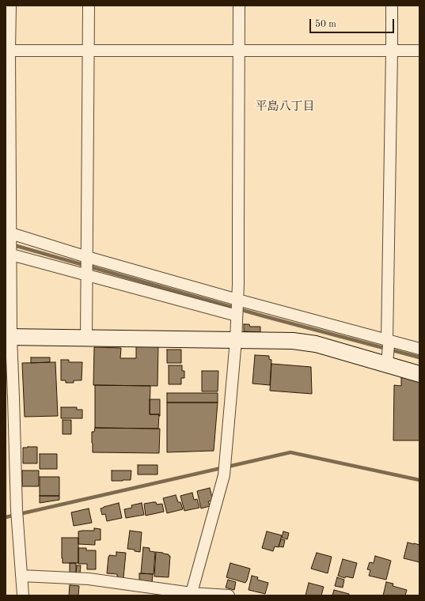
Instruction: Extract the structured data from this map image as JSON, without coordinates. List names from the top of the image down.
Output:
{
  "districts": ["平島八丁目"],
  "scale_bar": "50 m"
}
